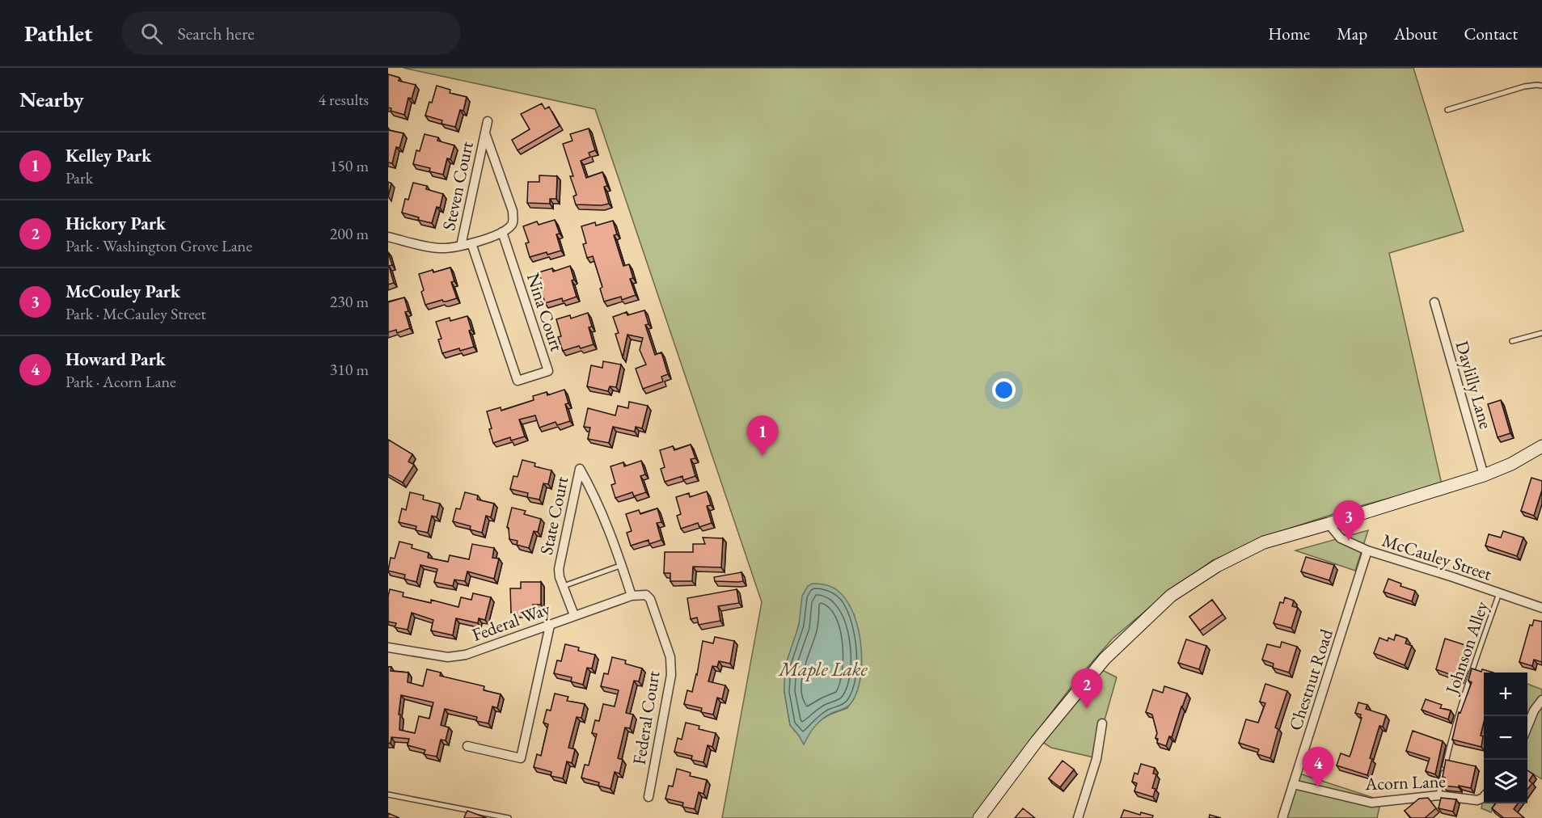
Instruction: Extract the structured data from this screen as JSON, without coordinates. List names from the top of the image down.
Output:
{
  "streets": {
    "street": [
      "Steven Court",
      "Nina Court",
      "Daylilly Lane",
      "State Court",
      "McCauley Street",
      "Federal Way",
      "Chestnut Road",
      "Federal Court",
      "Acorn Lane"
    ],
    "lane": ["Johnson Alley"]
  },
  "crossings": [
    ["Steven Court", "Nina Court"],
    ["State Court", "Federal Way"],
    ["McCauley Street", "Johnson Alley"],
    ["McCauley Street", "Chestnut Road"],
    ["Federal Way", "Federal Court"],
    ["Johnson Alley", "Acorn Lane"],
    ["Chestnut Road", "Acorn Lane"]
  ],
  "water": ["Maple Lake"],
  "page": {
    "header": "Pathlet",
    "search": "Search here",
    "nav": [
      "Home",
      "Map",
      "About",
      "Contact"
    ],
    "heading": ["Nearby", "4 results"],
    "list": [
      {
        "mark": "1",
        "name": "Kelley Park",
        "note": "Park",
        "value": "150 m"
      },
      {
        "mark": "2",
        "name": "Hickory Park",
        "note": "Park · Washington Grove Lane",
        "value": "200 m"
      },
      {
        "mark": "3",
        "name": "McCouley Park",
        "note": "Park · McCauley Street",
        "value": "230 m"
      },
      {
        "mark": "4",
        "name": "Howard Park",
        "note": "Park · Acorn Lane",
        "value": "310 m"
      }
    ],
    "pins": [
      "1",
      "3",
      "2",
      "4"
    ],
    "map_buttons": ["+", "−"]
  }
}
